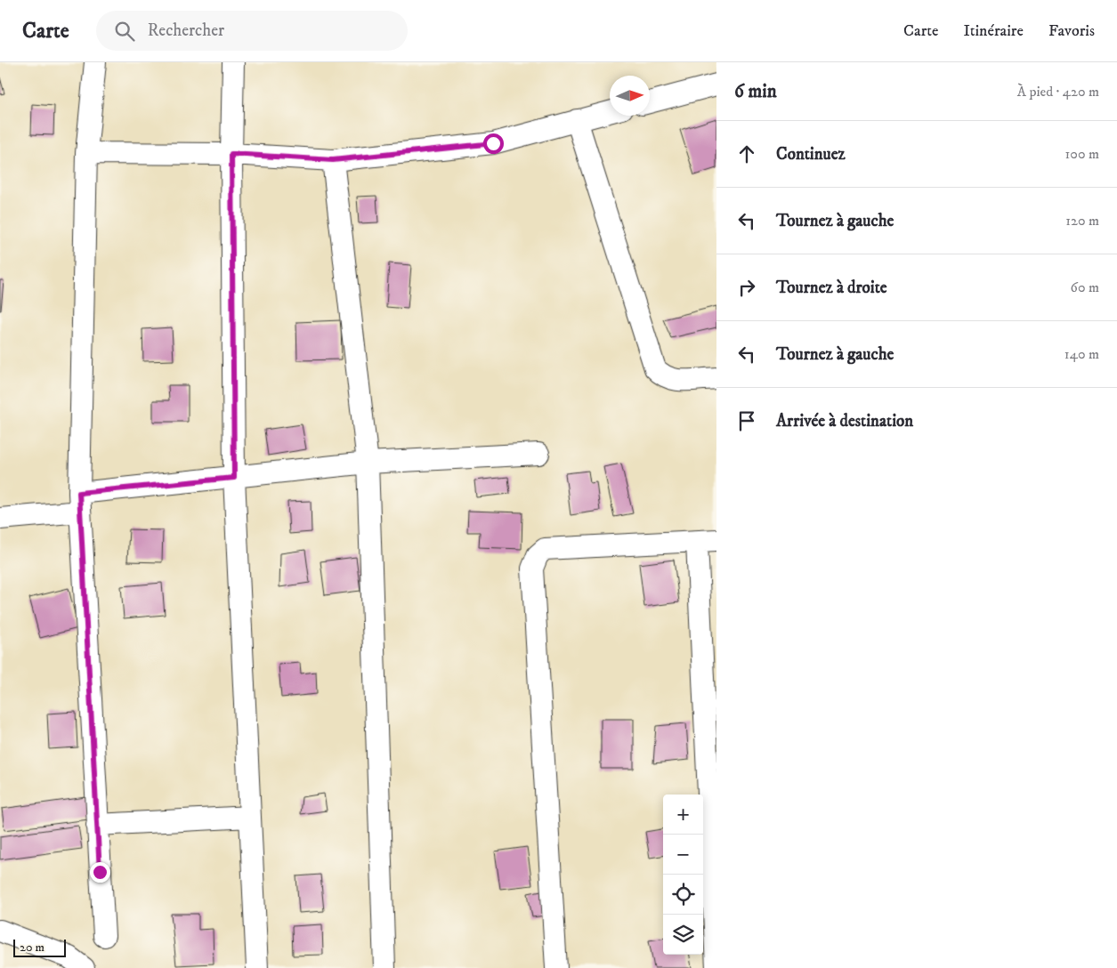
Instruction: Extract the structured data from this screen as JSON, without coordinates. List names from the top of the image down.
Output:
{
  "scale_bar": "20 m",
  "north": "right",
  "page": {
    "header": "Carte",
    "search": "Rechercher",
    "nav": ["Carte", "Itinéraire", "Favoris"],
    "heading": ["6 min", "À pied · 420 m"],
    "list": [
      ["Continuez", "100 m"],
      ["Tournez à gauche", "120 m"],
      ["Tournez à droite", "60 m"],
      ["Tournez à gauche", "140 m"],
      "Arrivée à destination"
    ],
    "map_buttons": ["+", "−"],
    "scale": "20 m"
  }
}
